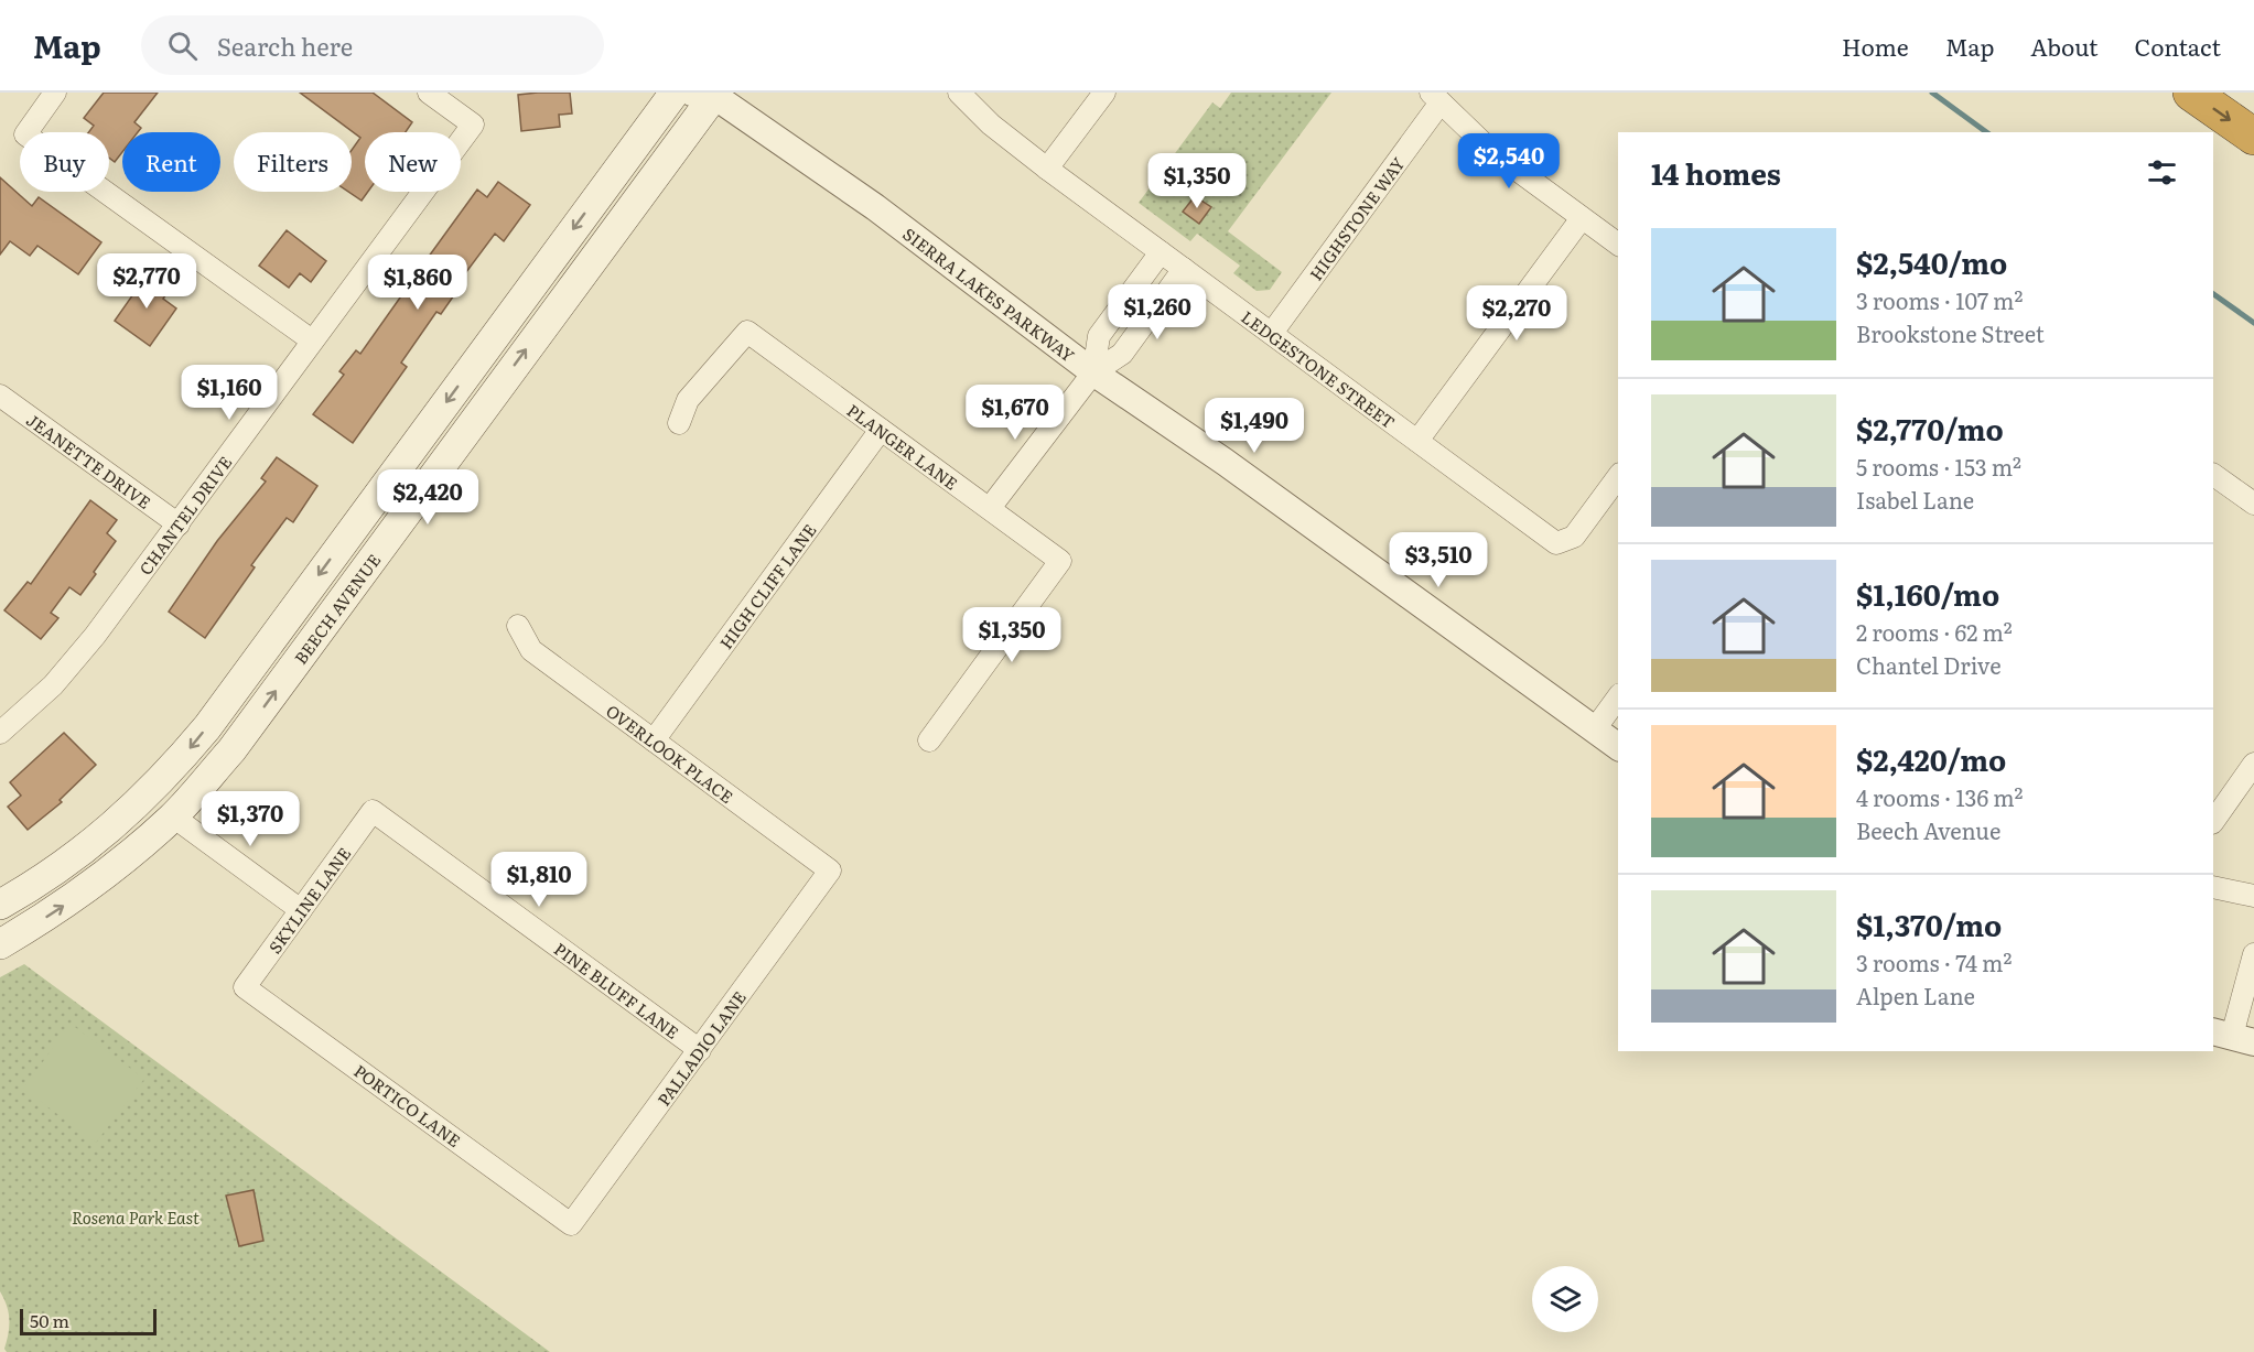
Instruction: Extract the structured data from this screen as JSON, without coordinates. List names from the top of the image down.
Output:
{
  "streets": {
    "main road": ["BEECH AVENUE"],
    "street": [
      "HIGHSTONE WAY",
      "SIERRA LAKES PARKWAY",
      "LEDGESTONE STREET",
      "PLANGER LANE",
      "JEANETTE DRIVE",
      "CHANTEL DRIVE",
      "HIGH CLIFF LANE",
      "OVERLOOK PLACE",
      "SKYLINE LANE",
      "PINE BLUFF LANE",
      "PALLADIO LANE",
      "PORTICO LANE"
    ]
  },
  "crossings": [
    ["HIGHSTONE WAY", "LEDGESTONE STREET"],
    ["SIERRA LAKES PARKWAY", "BEECH AVENUE"],
    ["PLANGER LANE", "HIGH CLIFF LANE"],
    ["JEANETTE DRIVE", "CHANTEL DRIVE"],
    ["HIGH CLIFF LANE", "OVERLOOK PLACE"],
    ["OVERLOOK PLACE", "PALLADIO LANE"],
    ["SKYLINE LANE", "PINE BLUFF LANE"],
    ["SKYLINE LANE", "PORTICO LANE"],
    ["PINE BLUFF LANE", "PALLADIO LANE"],
    ["PALLADIO LANE", "PORTICO LANE"]
  ],
  "parks": ["Rosena Park East"],
  "scale_bar": "50 m",
  "page": {
    "header": "Map",
    "search": "Search here",
    "nav": [
      "Home",
      "Map",
      "About",
      "Contact"
    ],
    "chip": [
      "Buy",
      "Rent",
      "Filters",
      "New"
    ],
    "heading": "14 homes",
    "price": [
      "$2,540",
      "$1,350",
      "$2,770",
      "$1,860",
      "$1,260",
      "$2,270",
      "$1,160",
      "$1,670",
      "$1,490",
      "$2,420",
      "$3,510",
      "$1,350",
      "$1,370",
      "$1,810"
    ],
    "list": [
      {
        "name": "$2,540/mo",
        "note": "3 rooms · 107 m² · Brookstone Street"
      },
      {
        "name": "$2,770/mo",
        "note": "5 rooms · 153 m² · Isabel Lane"
      },
      {
        "name": "$1,160/mo",
        "note": "2 rooms · 62 m² · Chantel Drive"
      },
      {
        "name": "$2,420/mo",
        "note": "4 rooms · 136 m² · Beech Avenue"
      },
      {
        "name": "$1,370/mo",
        "note": "3 rooms · 74 m² · Alpen Lane"
      }
    ],
    "scale": "50 m"
  }
}
